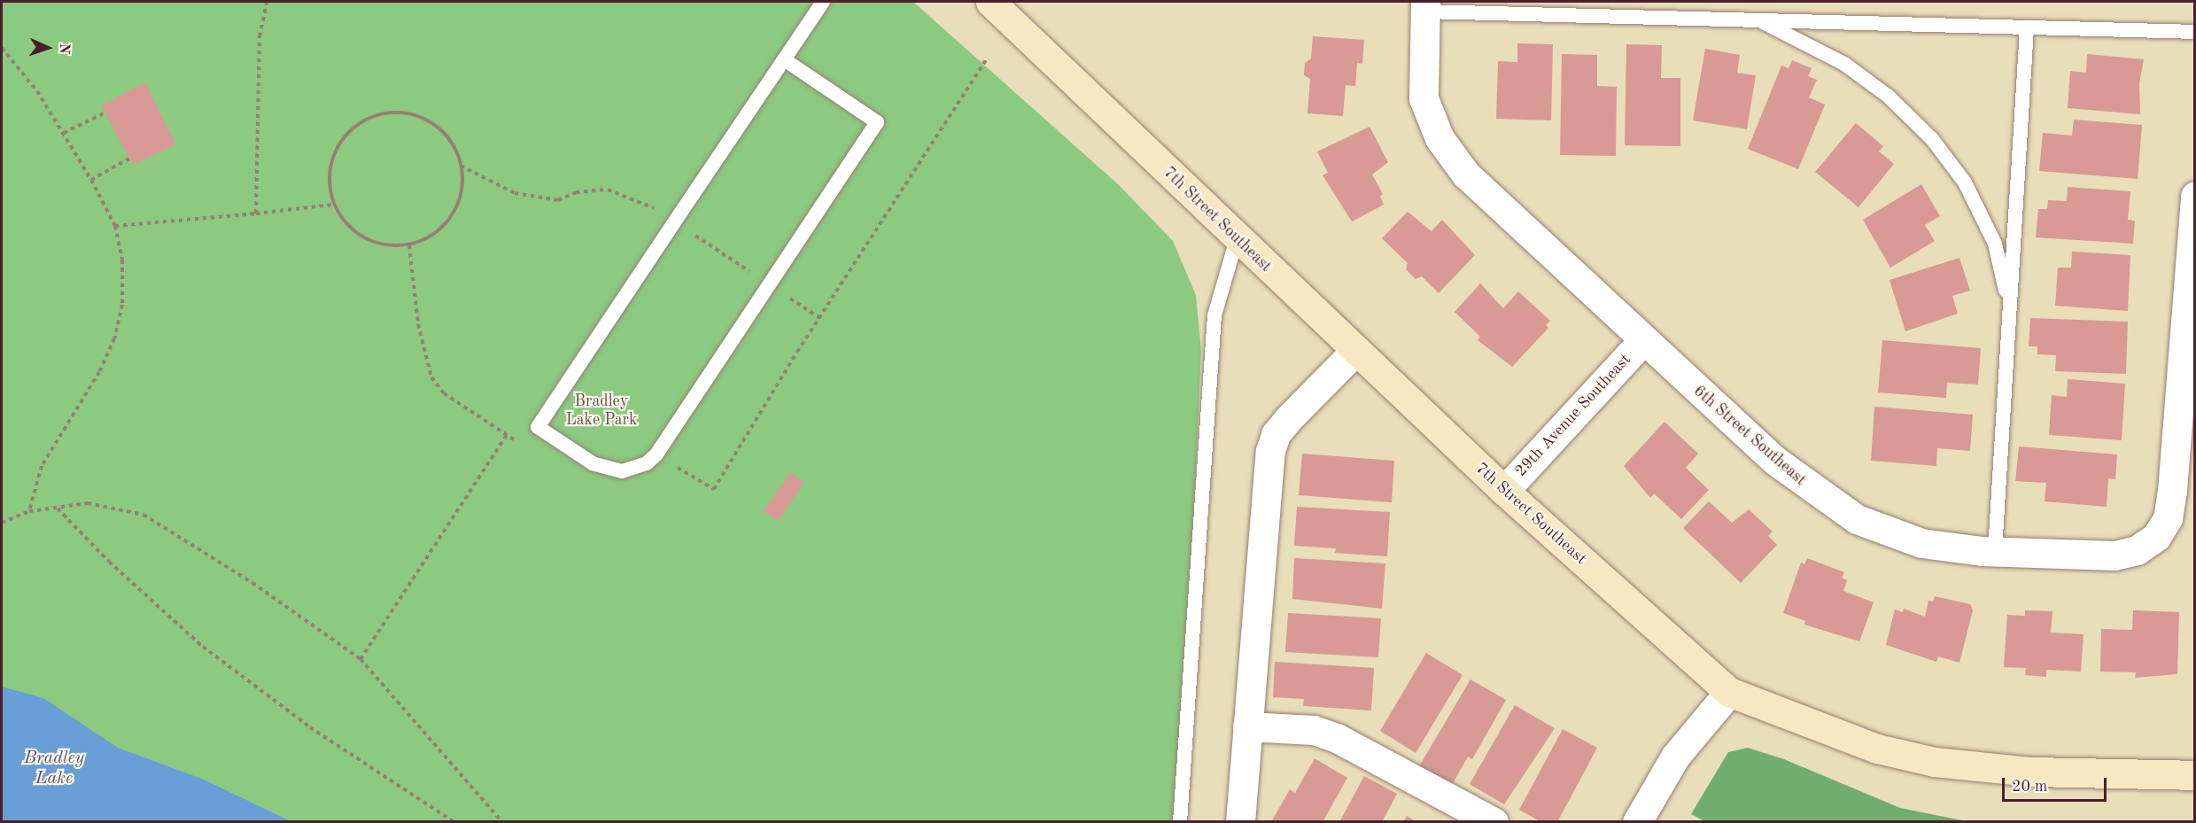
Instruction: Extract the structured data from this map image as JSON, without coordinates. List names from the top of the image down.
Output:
{
  "streets": {
    "street": ["7th Street Southeast", "29th Avenue Southeast", "6th Street Southeast"]
  },
  "crossings": [
    ["7th Street Southeast", "29th Avenue Southeast"],
    ["29th Avenue Southeast", "6th Street Southeast"]
  ],
  "water": ["Bradley Lake"],
  "parks": ["Bradley Lake Park"],
  "scale_bar": "20 m",
  "north": "right"
}
